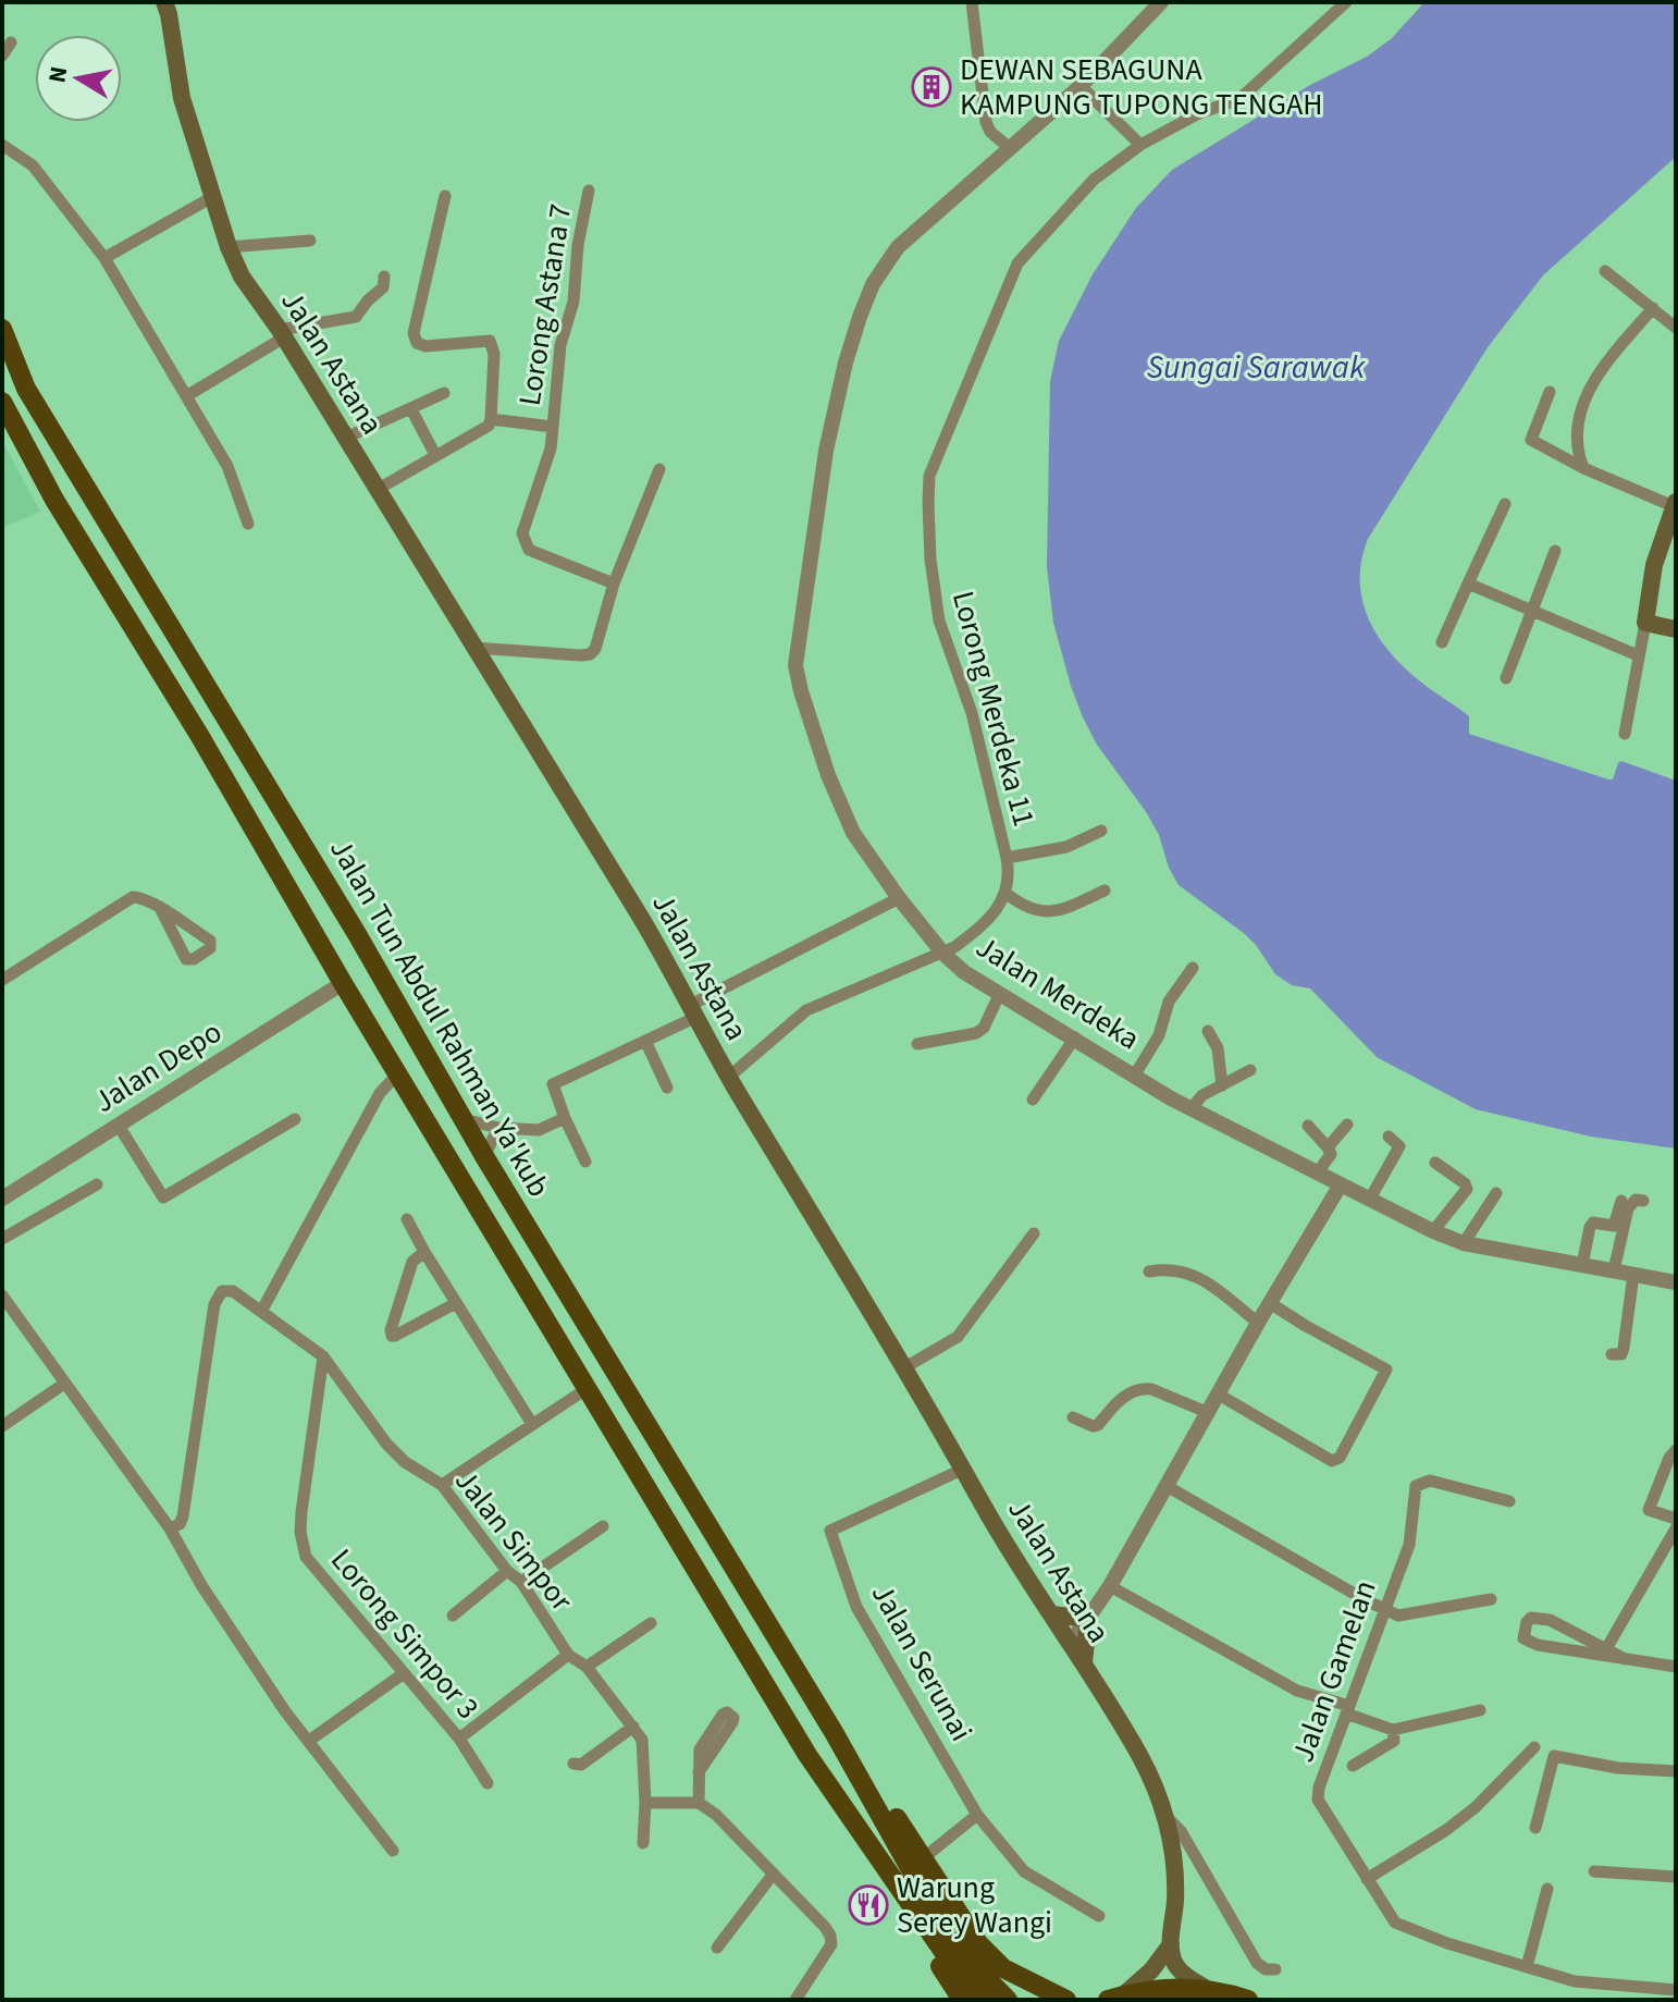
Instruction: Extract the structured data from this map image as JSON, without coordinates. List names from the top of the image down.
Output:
{
  "streets": {
    "main road": ["Jalan Astana", "Jalan Tun Abdul Rahman Ya'kub"],
    "street": [
      "Lorong Astana 7",
      "Lorong Merdeka 11",
      "Jalan Merdeka",
      "Jalan Depo",
      "Jalan Simpor",
      "Lorong Simpor 3",
      "Jalan Serunai",
      "Jalan Gamelan"
    ]
  },
  "crossings": [
    ["Jalan Astana", "Jalan Serunai"],
    ["Jalan Tun Abdul Rahman Ya'kub", "Jalan Depo"],
    ["Jalan Simpor", "Lorong Simpor 3"]
  ],
  "water": ["Sungai Sarawak"],
  "places": {
    "building": ["DEWAN SEBAGUNA KAMPUNG TUPONG TENGAH"],
    "restaurant": ["Warung Serey Wangi"]
  },
  "north": "left"
}
